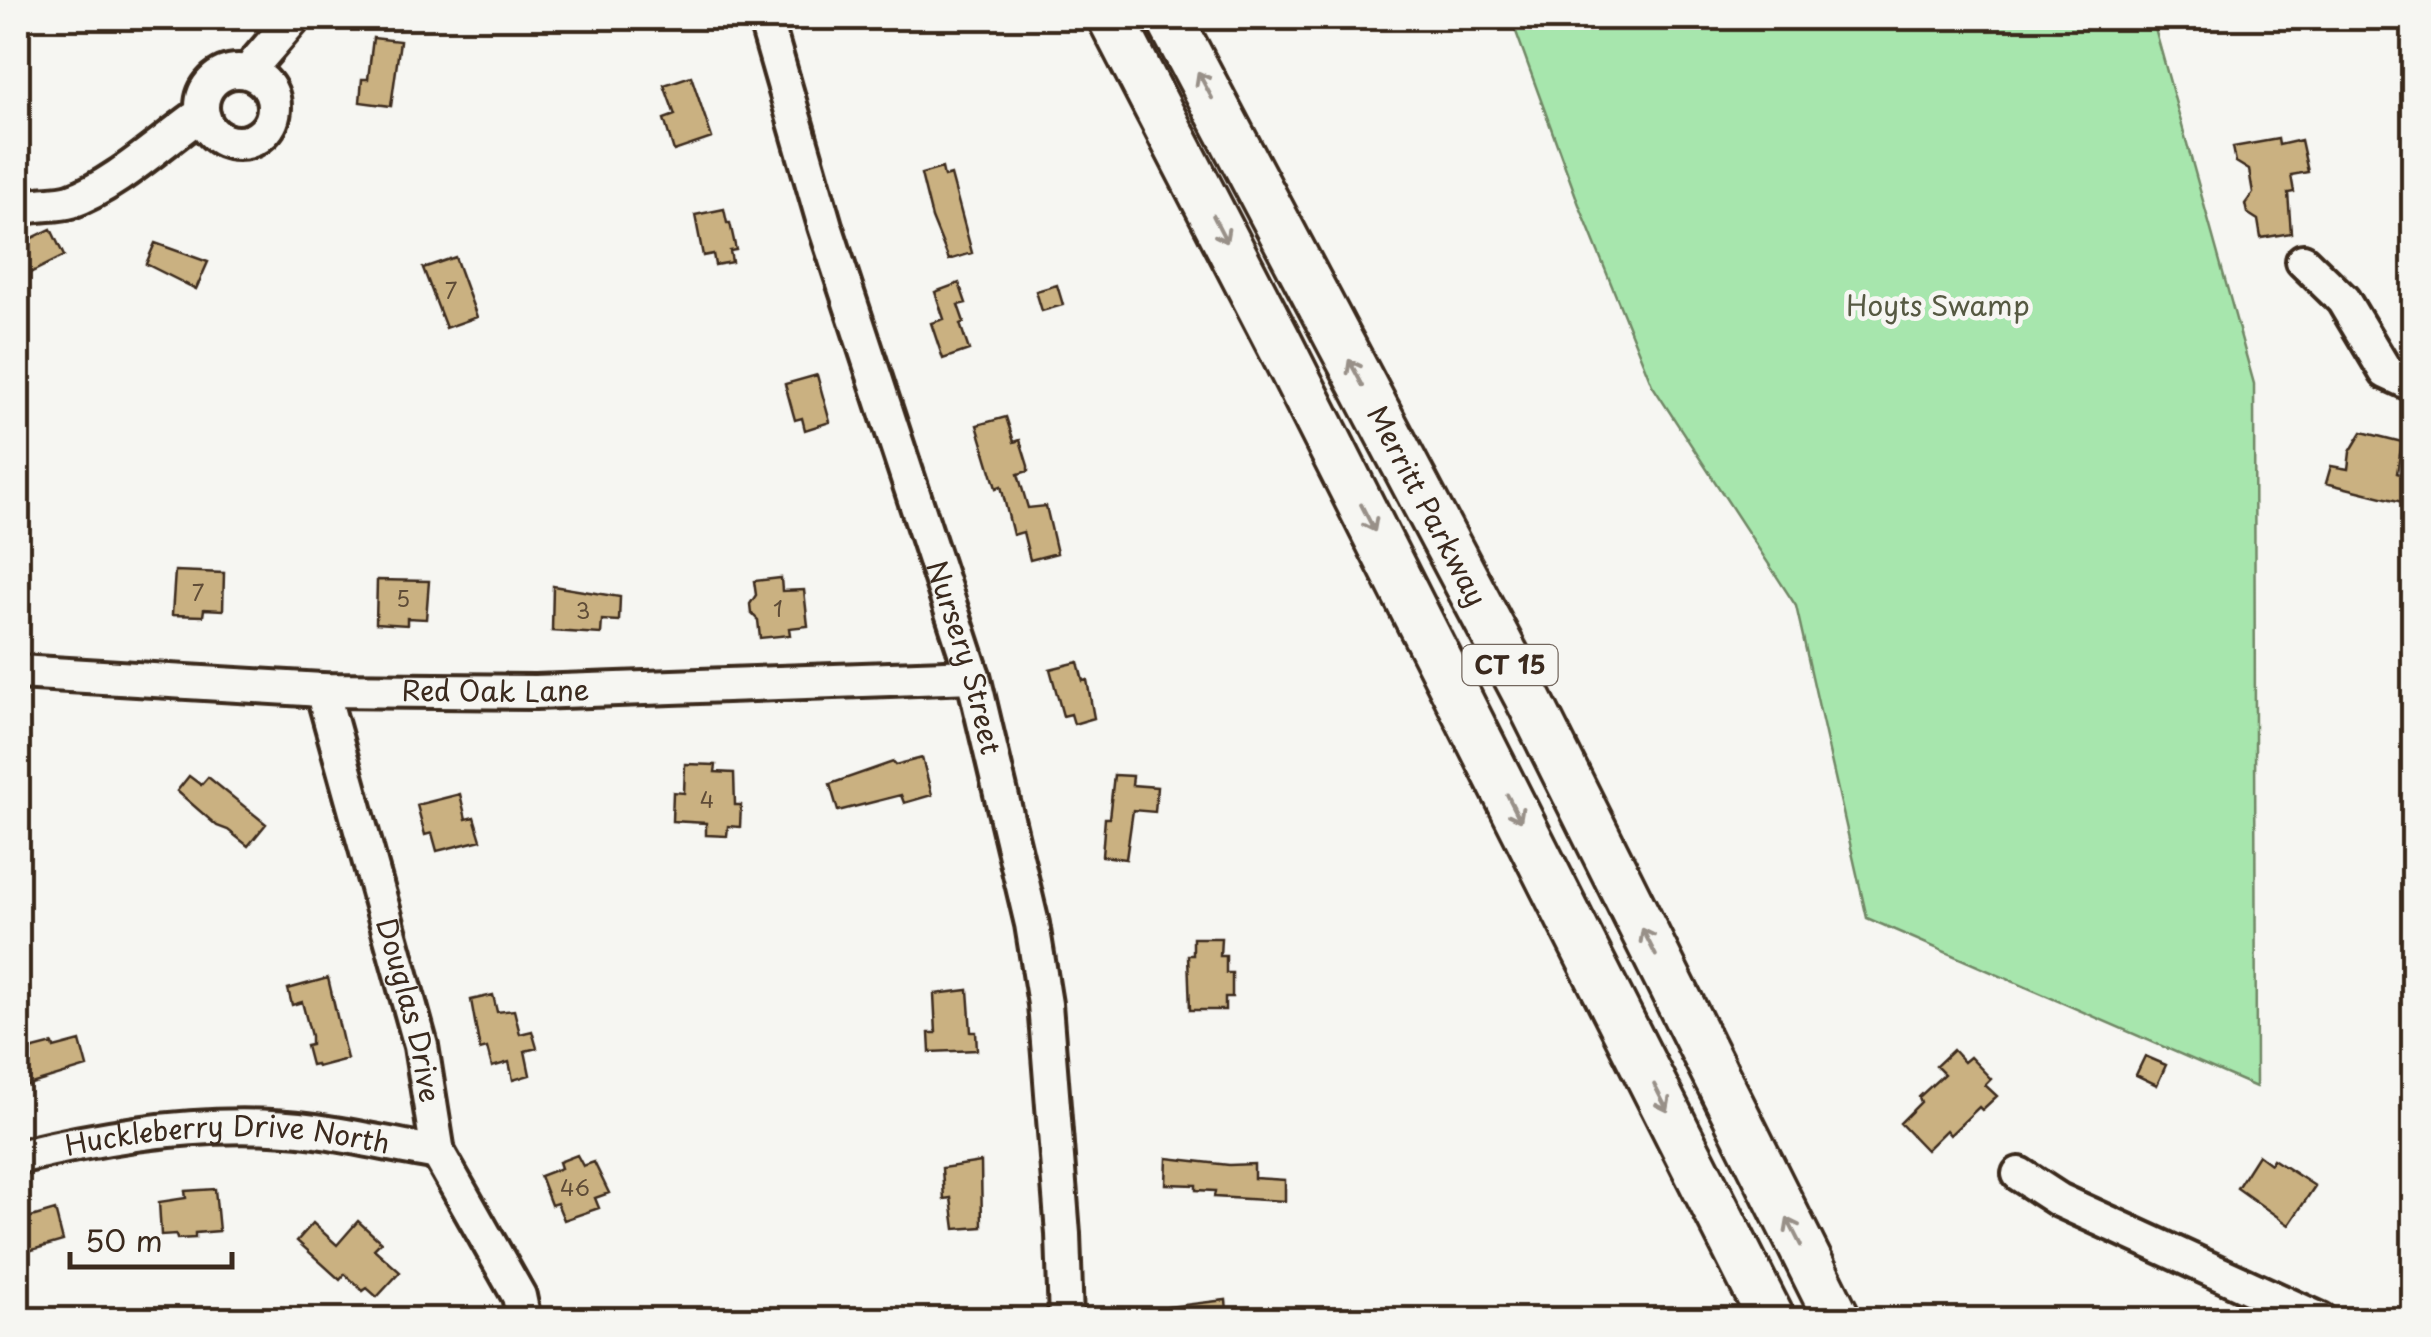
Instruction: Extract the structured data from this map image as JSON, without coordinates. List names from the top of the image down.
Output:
{
  "streets": {
    "highway": ["Merritt Parkway", "CT 15"],
    "street": [
      "Nursery Street",
      "Red Oak Lane",
      "Douglas Drive",
      "Huckleberry Drive North"
    ]
  },
  "crossings": [
    ["Nursery Street", "Red Oak Lane"],
    ["Red Oak Lane", "Douglas Drive"],
    ["Douglas Drive", "Huckleberry Drive North"]
  ],
  "parks": ["Hoyts Swamp"],
  "house_numbers": [
    "7",
    "7",
    "5",
    "1",
    "3",
    "4",
    "46"
  ],
  "scale_bar": "50 m"
}
